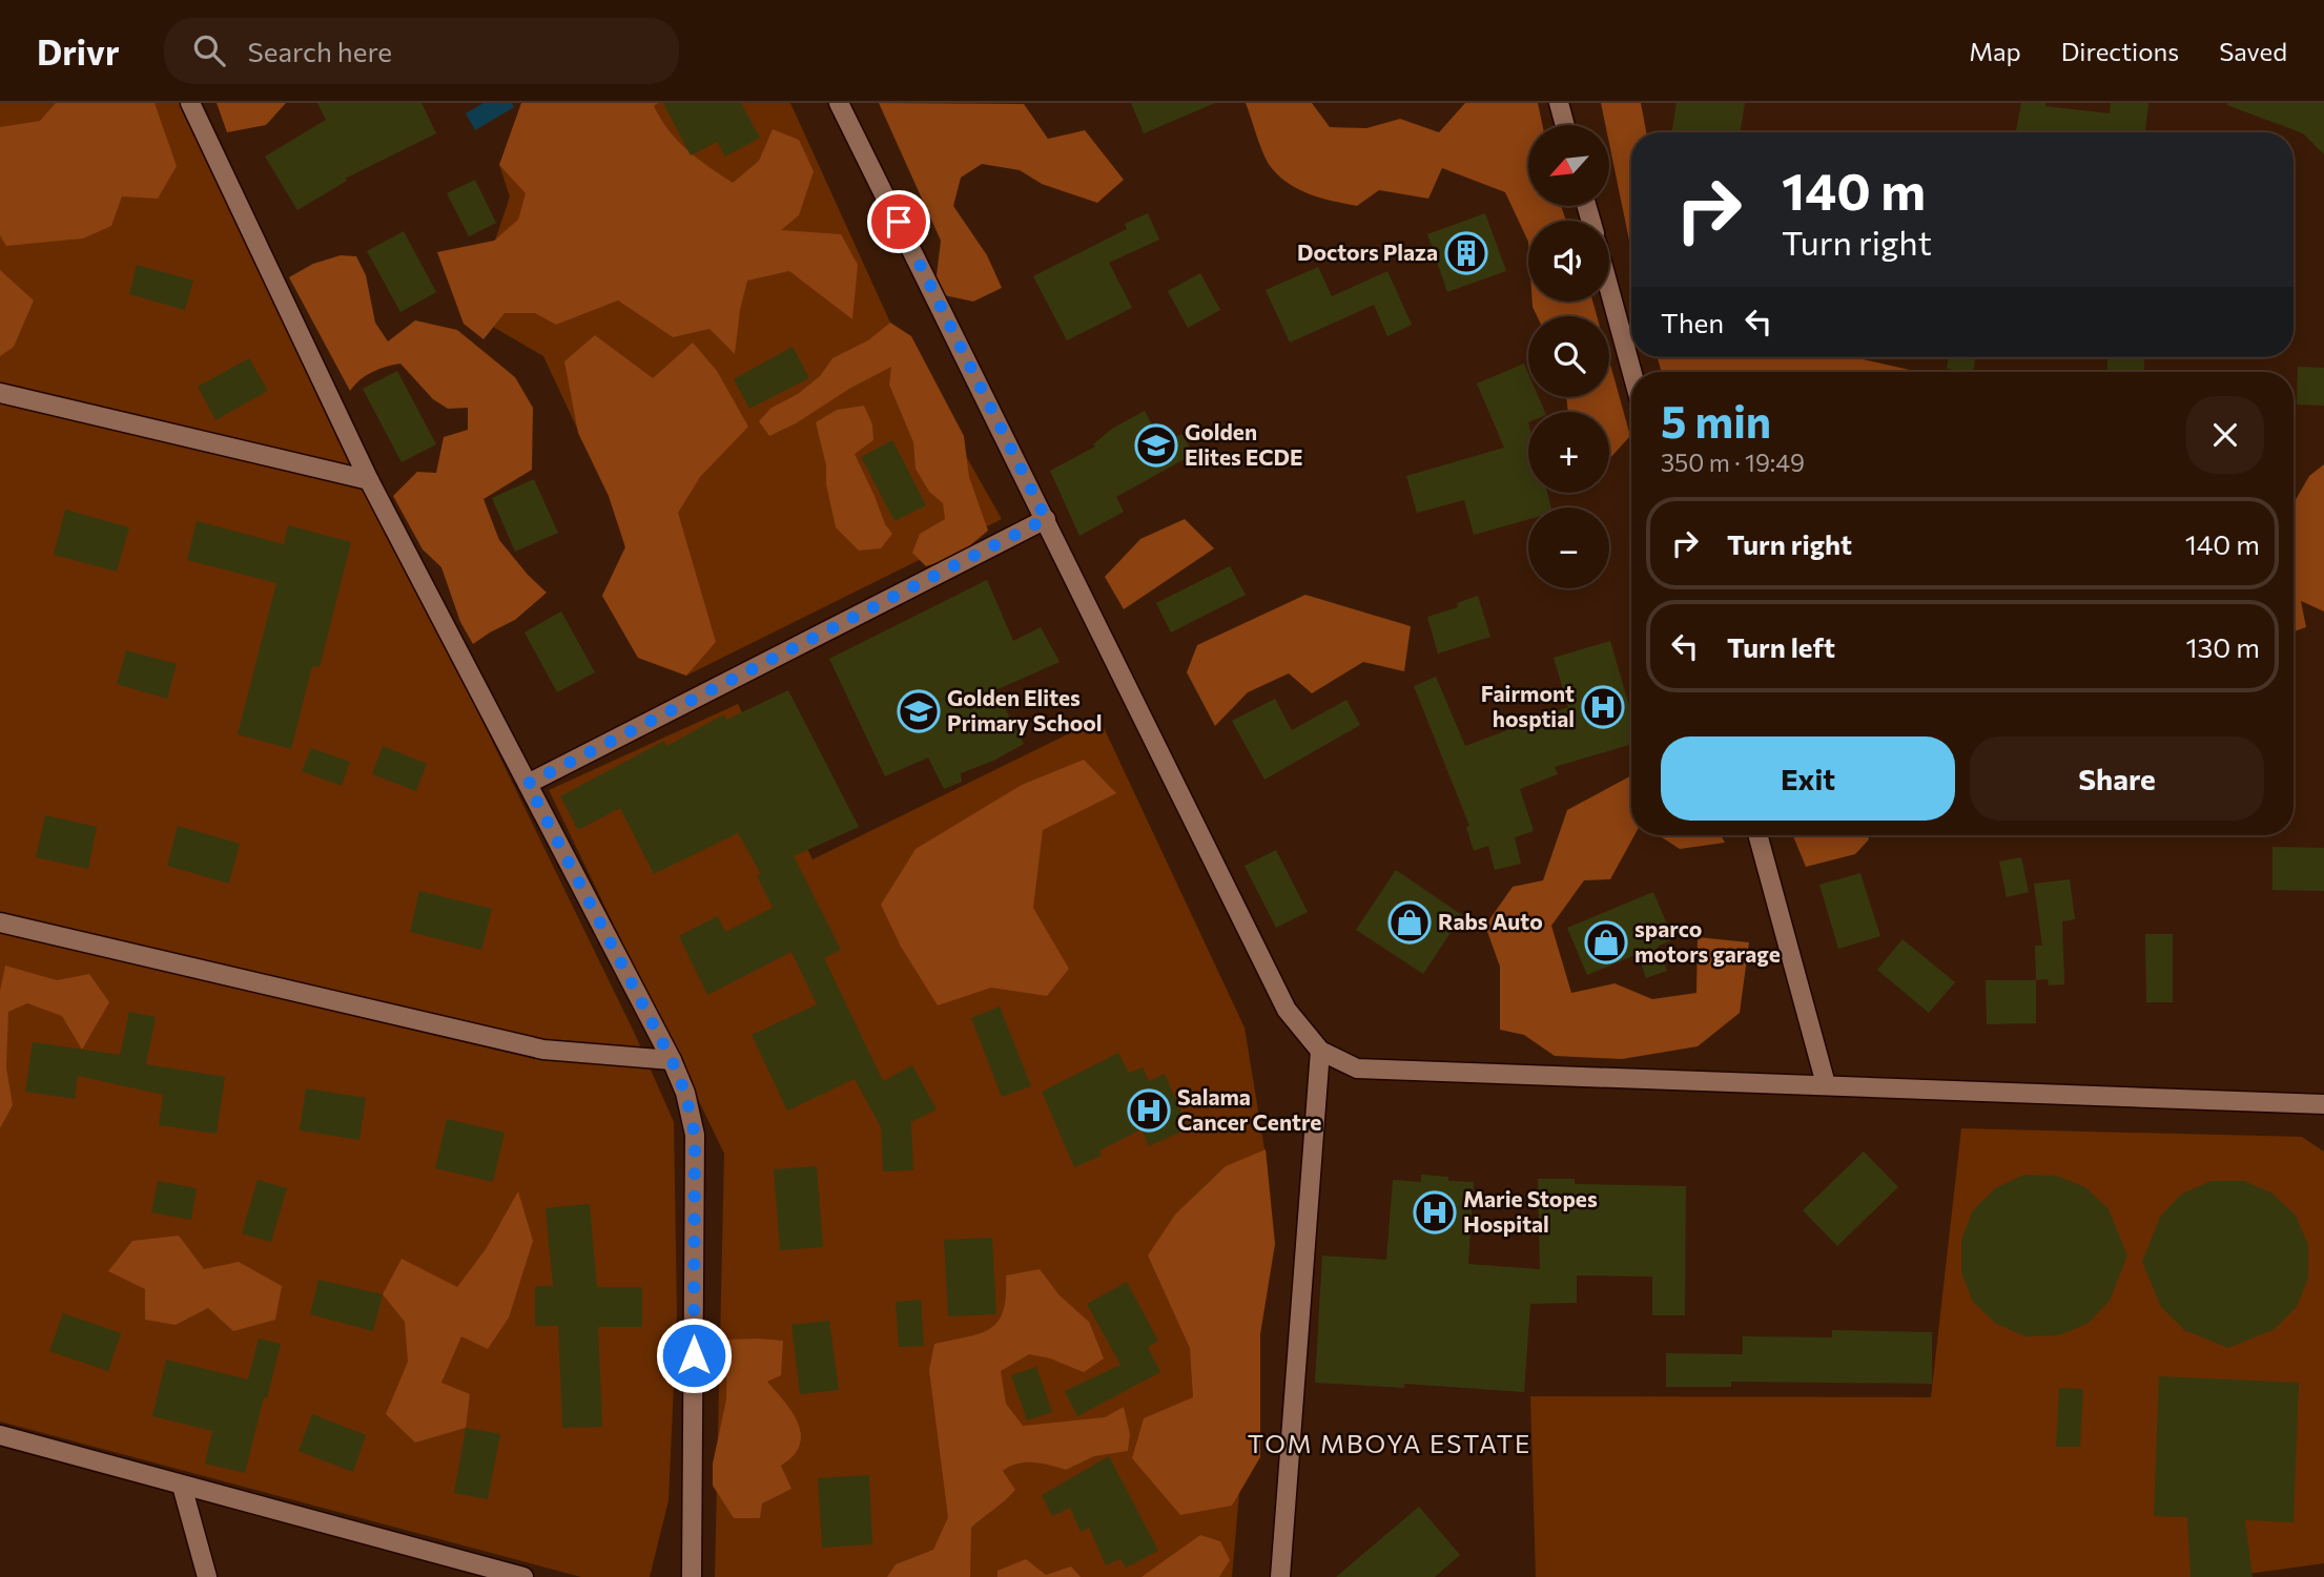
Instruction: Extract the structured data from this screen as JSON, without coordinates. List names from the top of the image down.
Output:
{
  "districts": ["TOM MBOYA ESTATE"],
  "places": {
    "building": ["Doctors Plaza"],
    "school or university": ["Golden Elites ECDE", "Golden Elites Primary School"],
    "hospital": ["Fairmont hosptial", "Salama Cancer Centre", "Marie Stopes Hospital"],
    "shop": ["Rabs Auto", "sparco motors garage"]
  },
  "north": "bottom left",
  "page": {
    "header": "Drivr",
    "search": "Search here",
    "nav": ["Map", "Directions", "Saved"],
    "map_buttons": ["+", "−"],
    "turn": ["140 m", "Turn right"],
    "then": "Then",
    "heading": ["5 min", "350 m · 19:49"],
    "list": [
      {
        "name": "Turn right",
        "value": "140 m"
      },
      {
        "name": "Turn left",
        "value": "130 m"
      }
    ],
    "buttons": ["Exit", "Share"]
  }
}
